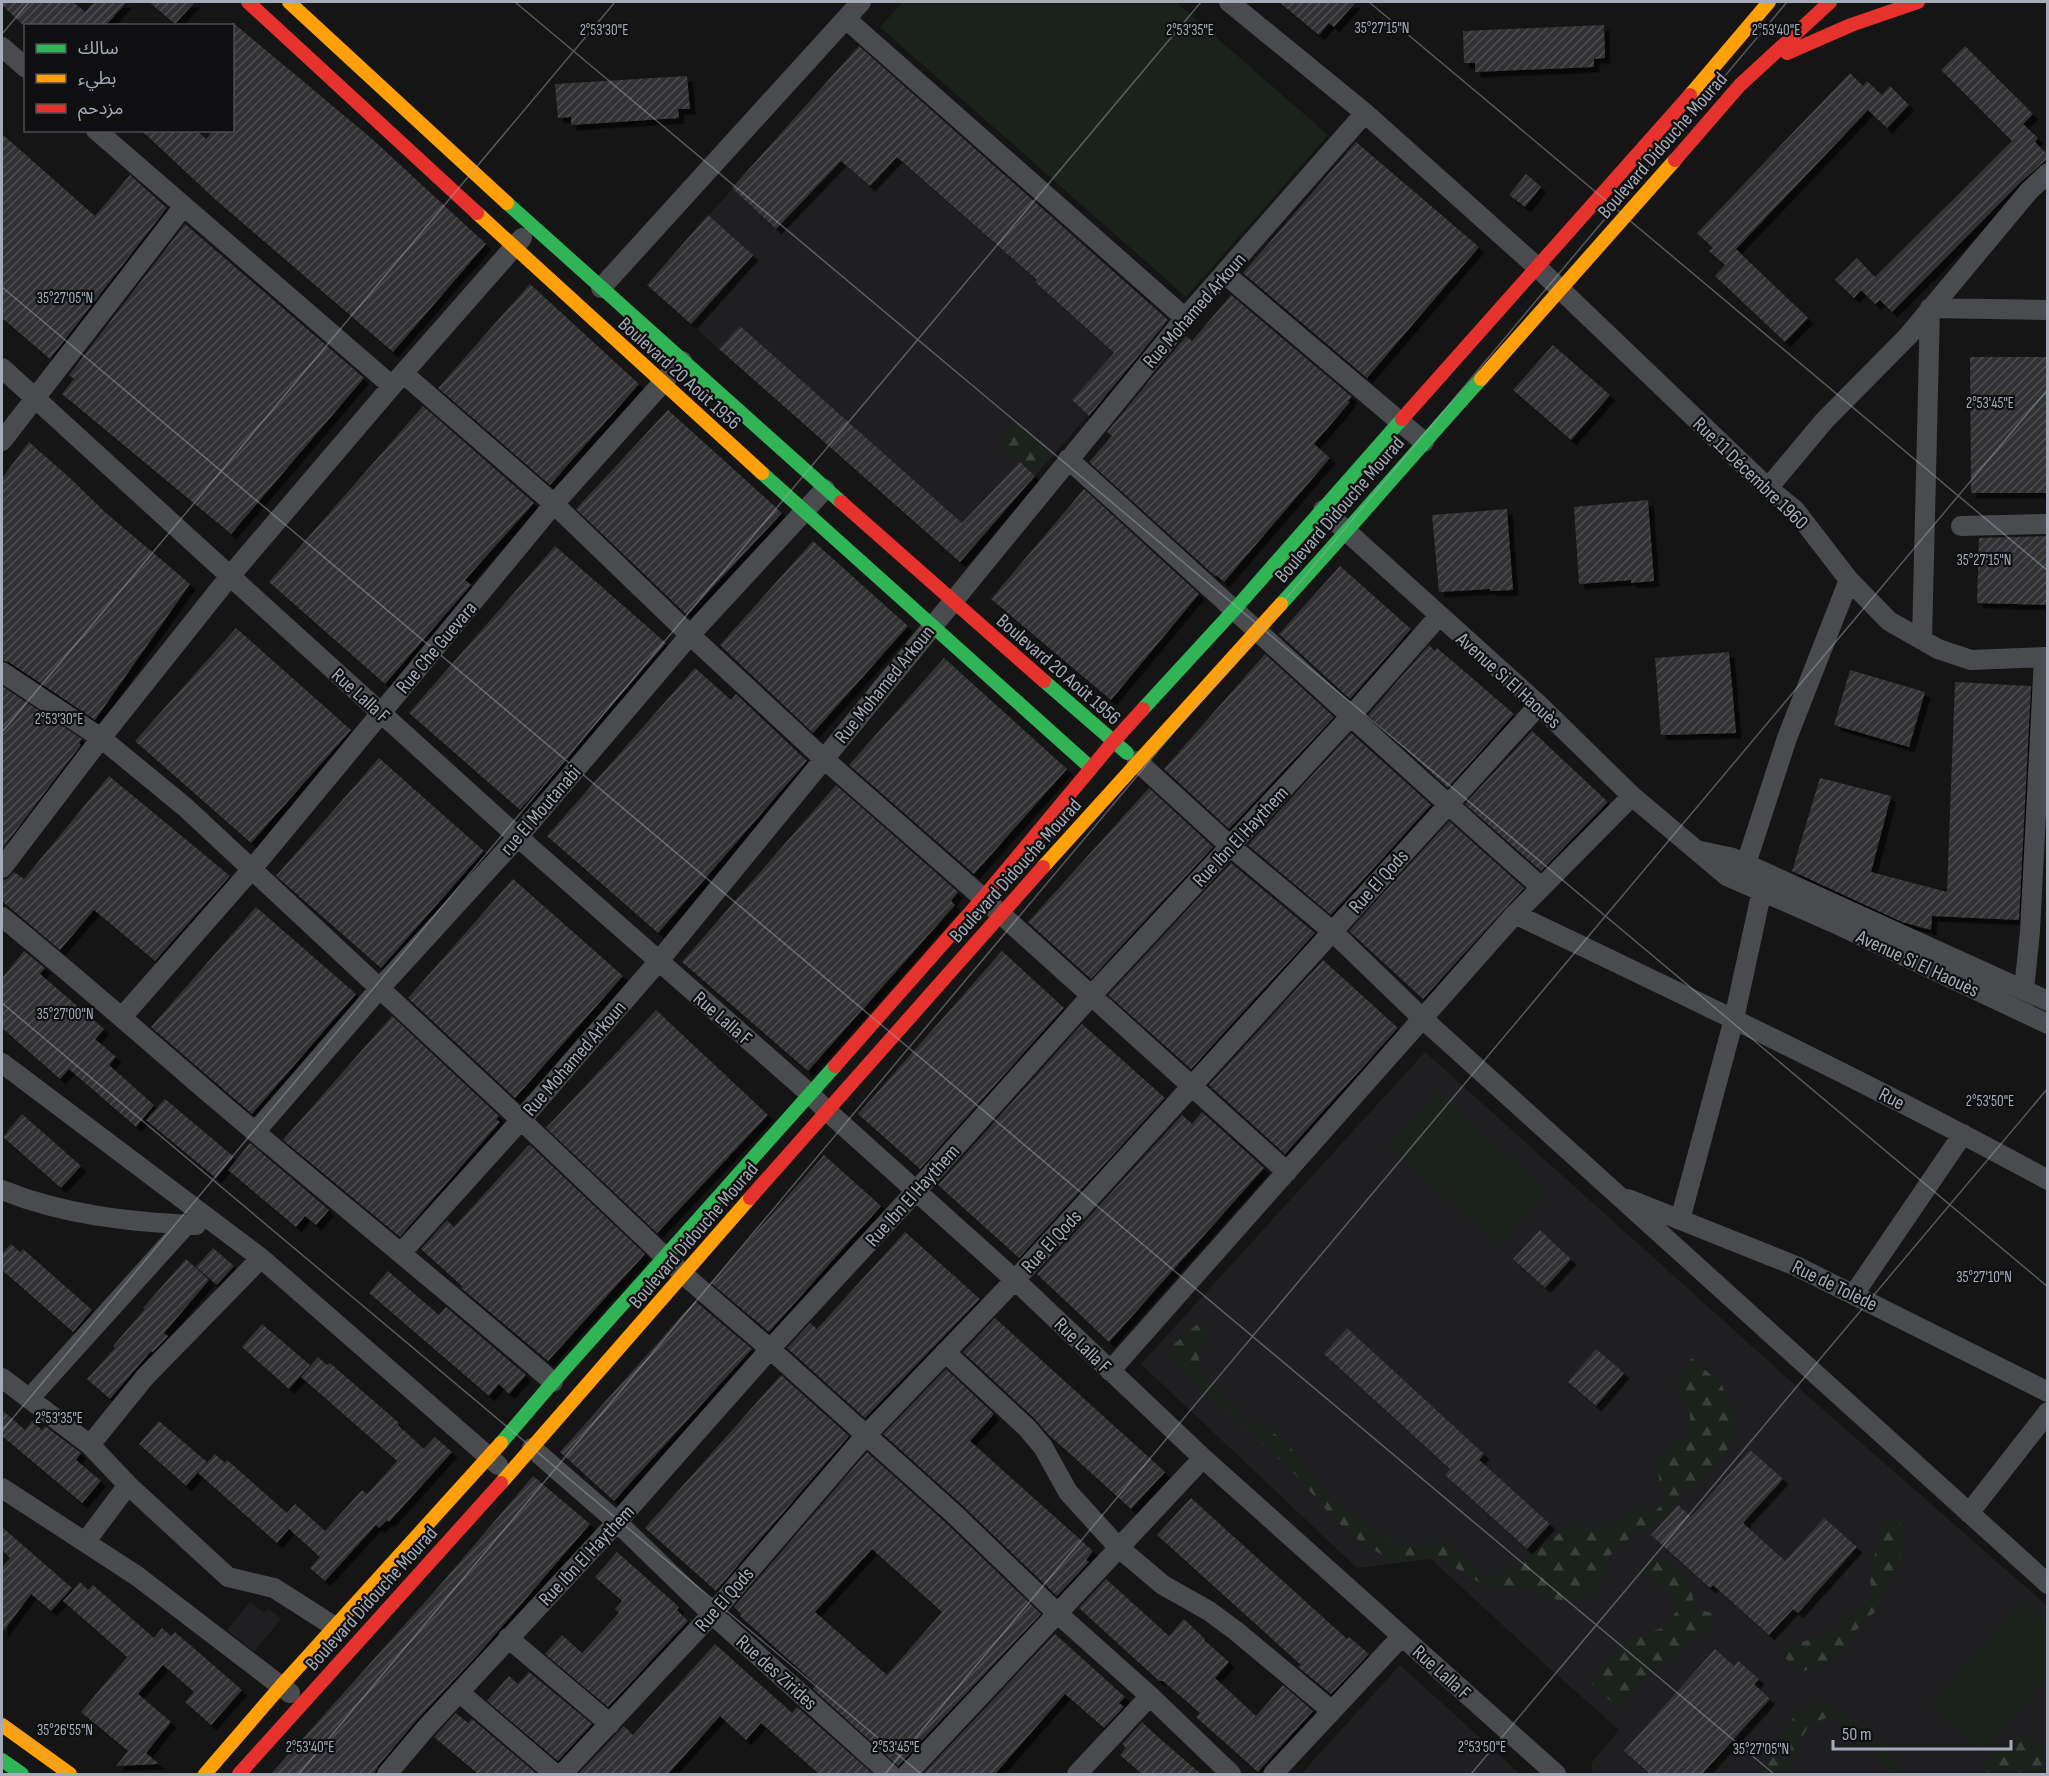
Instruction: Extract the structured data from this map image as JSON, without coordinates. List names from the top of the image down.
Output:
{
  "streets": {
    "main road": ["Boulevard Didouche Mourad", "Boulevard 20 Août 1956"],
    "street": [
      "Rue Mohamed Arkoun",
      "Rue 11 Décembre 1960",
      "Rue Che Guevara",
      "Avenue Si El Haouès",
      "Rue Lalla F",
      "rue El Moutanabi",
      "Rue Ibn El Haythem",
      "Rue El Qods",
      "Rue",
      "Rue de Tolède",
      "Rue des Zirides"
    ]
  },
  "crossings": [
    ["Boulevard Didouche Mourad", "Boulevard 20 Août 1956"],
    ["Boulevard Didouche Mourad", "Rue 11 Décembre 1960"],
    ["Boulevard Didouche Mourad", "Avenue Si El Haouès"],
    ["Boulevard Didouche Mourad", "Rue Lalla F"],
    ["Boulevard Didouche Mourad", "Rue des Zirides"],
    ["Rue Mohamed Arkoun", "Boulevard 20 Août 1956"],
    ["Rue Mohamed Arkoun", "Rue 11 Décembre 1960"],
    ["Rue Mohamed Arkoun", "Rue Lalla F"],
    ["Boulevard 20 Août 1956", "Rue Che Guevara"],
    ["Boulevard 20 Août 1956", "rue El Moutanabi"],
    ["Rue Che Guevara", "Rue Lalla F"],
    ["Avenue Si El Haouès", "Rue Ibn El Haythem"],
    ["Avenue Si El Haouès", "Rue El Qods"],
    ["Rue Lalla F", "rue El Moutanabi"],
    ["Rue Lalla F", "Rue Ibn El Haythem"],
    ["Rue Lalla F", "Rue El Qods"],
    ["Rue Ibn El Haythem", "Rue des Zirides"],
    ["Rue El Qods", "Rue des Zirides"]
  ],
  "legend": ["سالك", "بطيء", "مزدحم"],
  "scale_bar": "50 m",
  "coordinates": [
    "35°27'15\"N",
    "2°53'30\"E",
    "2°53'35\"E",
    "2°53'40\"E",
    "35°27'05\"N",
    "2°53'45\"E",
    "35°27'00\"N",
    "2°53'50\"E",
    "35°27'10\"N",
    "35°26'55\"N"
  ]
}
